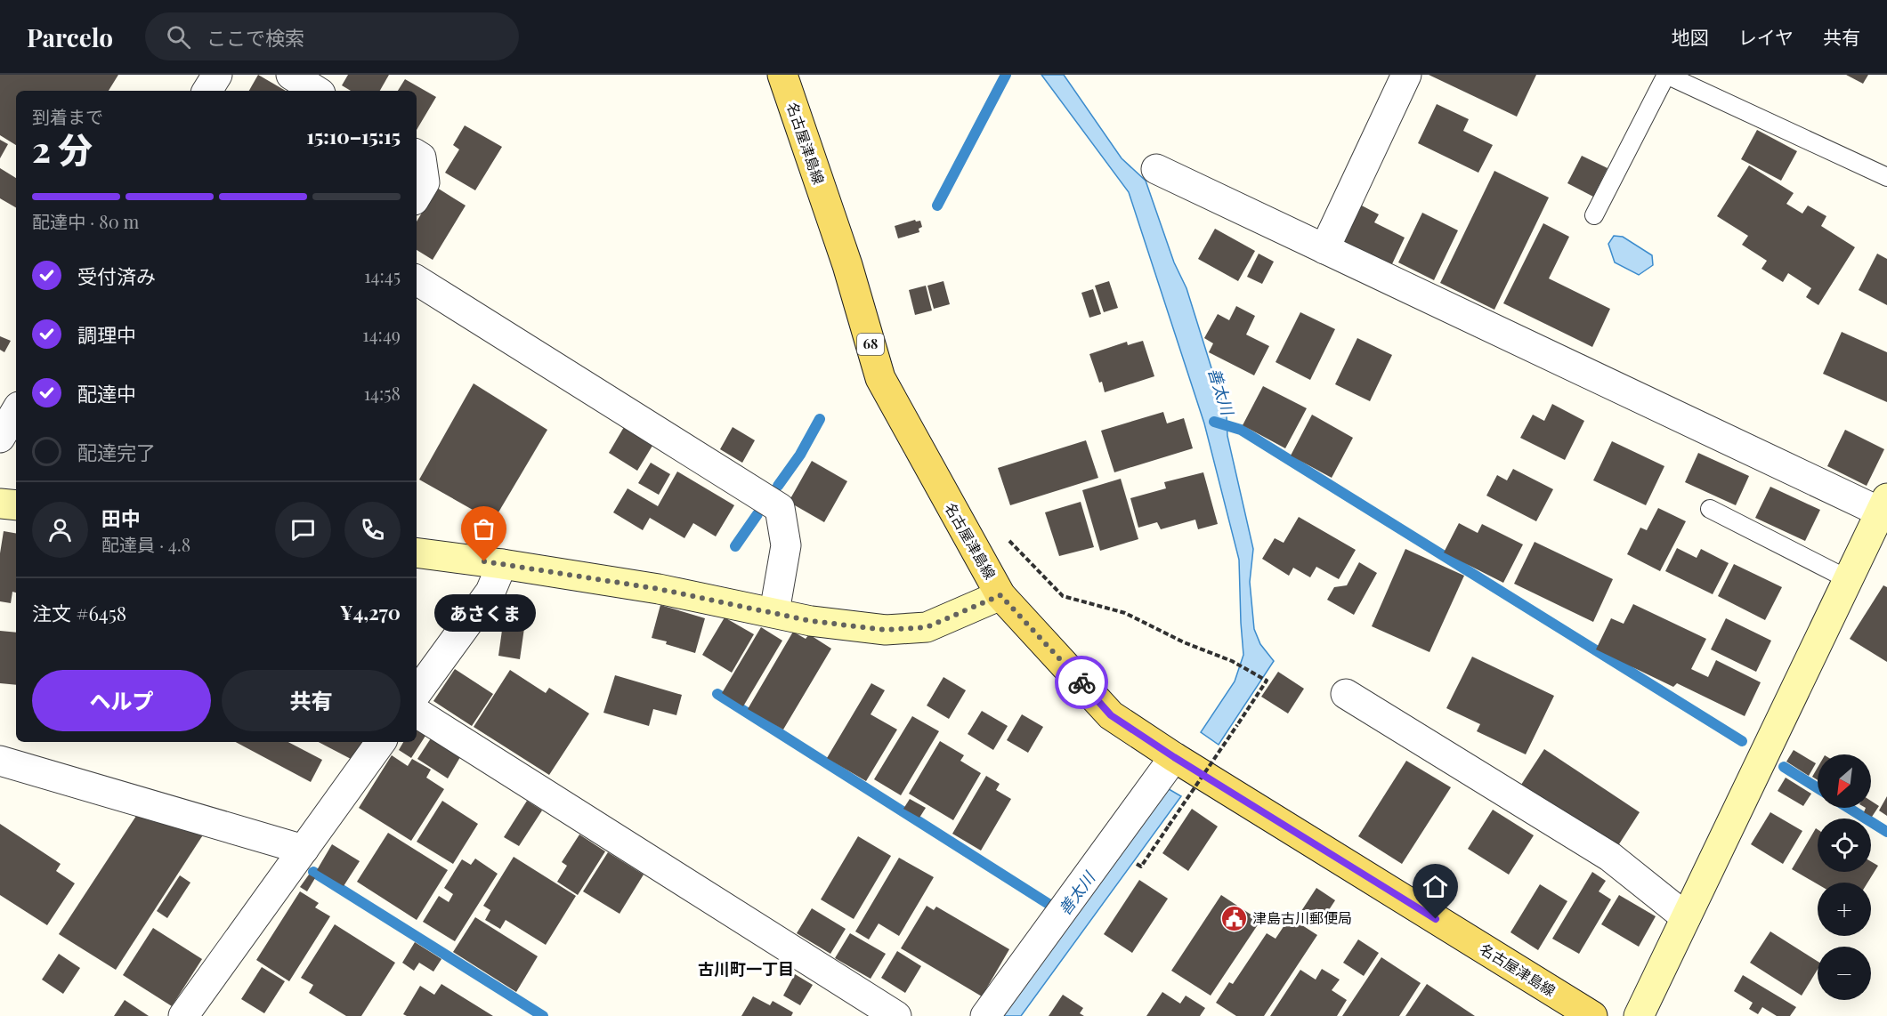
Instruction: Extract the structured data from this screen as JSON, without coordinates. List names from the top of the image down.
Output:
{
  "streets": {
    "main road": ["名古屋津島線", "68"]
  },
  "districts": ["古川町一丁目"],
  "water": ["善太川"],
  "places": {
    "other": ["あさくま"],
    "public building": ["津島古川郵便局"]
  },
  "north": "bottom left",
  "page": {
    "header": "Parcelo",
    "search": "ここで検索",
    "nav": ["地図", "レイヤ", "共有"],
    "heading": ["2 分", "到着まで", "15:10–15:15"],
    "panel": [
      "田中",
      "配達員 · 4.8",
      "注文 #6458",
      "¥4,270"
    ],
    "bar": "配達中 · 80 m",
    "list": [
      ["受付済み", "14:45"],
      ["調理中", "14:49"],
      ["配達中", "14:58"],
      "配達完了"
    ],
    "bubble": "あさくま",
    "buttons": ["ヘルプ", "共有"],
    "map_buttons": ["+", "−"]
  }
}
